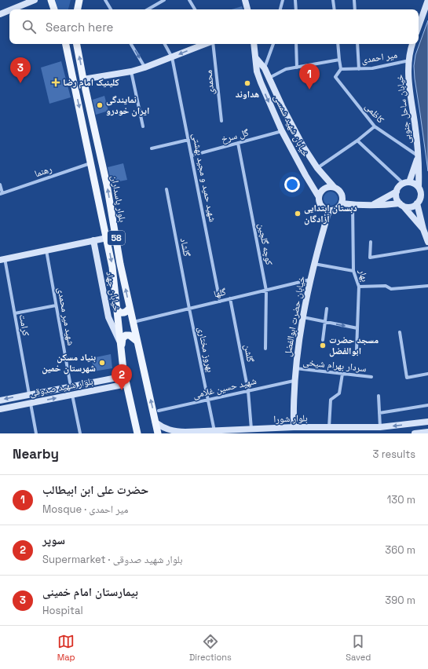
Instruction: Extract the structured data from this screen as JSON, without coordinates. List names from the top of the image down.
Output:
{
  "streets": {
    "main road": ["بلوار پاسداران", "58"],
    "street": [
      "میر احمدی",
      "محمدی",
      "خیابان ساحل جنوبی",
      "کاظمی",
      "خیابان شهید شمسی",
      "گل سرخ",
      "رهنما",
      "شهید حمید و مجید بهشتی",
      "کوچه گلچین",
      "گلشاد",
      "بهار",
      "خیابان جهاد",
      "گلها",
      "شهید میر محمدی",
      "خیابان حضرت ابوالفضل",
      "کرامت",
      "بهروز مختاری",
      "گلشن",
      "سردار بهرام شیخی",
      "بلوار شهید صدوقی",
      "شهید حسین غلامی",
      "بلوار شورا"
    ]
  },
  "crossings": [
    ["میر احمدی", "خیابان ساحل جنوبی"],
    ["میر احمدی", "کاظمی"],
    ["خیابان ساحل جنوبی", "کاظمی"],
    ["خیابان شهید شمسی", "گل سرخ"],
    ["خیابان شهید شمسی", "خیابان حضرت ابوالفضل"],
    ["گل سرخ", "شهید حمید و مجید بهشتی"],
    ["گل سرخ", "کوچه گلچین"],
    ["رهنما", "بلوار پاسداران"],
    ["شهید حمید و مجید بهشتی", "گلها"],
    ["بلوار پاسداران", "خیابان جهاد"],
    ["بلوار پاسداران", "گلها"],
    ["بلوار پاسداران", "بلوار شهید صدوقی"],
    ["بلوار پاسداران", "بلوار شورا"],
    ["کوچه گلچین", "گلها"],
    ["گلشاد", "گلها"],
    ["گلشاد", "بهروز مختاری"],
    ["گلها", "خیابان حضرت ابوالفضل"],
    ["گلها", "بهروز مختاری"],
    ["گلها", "گلشن"],
    ["شهید میر محمدی", "بلوار شهید صدوقی"],
    ["خیابان حضرت ابوالفضل", "سردار بهرام شیخی"],
    ["خیابان حضرت ابوالفضل", "شهید حسین غلامی"],
    ["خیابان حضرت ابوالفضل", "بلوار شورا"],
    ["کرامت", "بلوار شهید صدوقی"],
    ["بهروز مختاری", "شهید حسین غلامی"],
    ["بهروز مختاری", "بلوار شورا"],
    ["گلشن", "شهید حسین غلامی"],
    ["گلشن", "بلوار شورا"]
  ],
  "places": {
    "health": ["کلینیک امام رضا"],
    "other": [
      "هداوند",
      "نمایندگی ایران خودرو",
      "دبستان ابتدایی آزادگان",
      "مسجد حضرت ابوالفضل",
      "بنیاد مسکن شهرستان خمین"
    ]
  },
  "page": {
    "search": "Search here",
    "pins": ["3", "1", "2"],
    "heading": ["Nearby", "3 results"],
    "list": [
      {
        "mark": "1",
        "name": "حضرت علی ابن ابیطالب",
        "note": "Mosque · میر احمدی",
        "value": "130 m"
      },
      {
        "mark": "2",
        "name": "سوپر",
        "note": "Supermarket · بلوار شهید صدوقی",
        "value": "360 m"
      },
      {
        "mark": "3",
        "name": "بیمارستان امام خمینی",
        "note": "Hospital",
        "value": "390 m"
      }
    ],
    "nav": ["Map", "Directions", "Saved"]
  }
}
